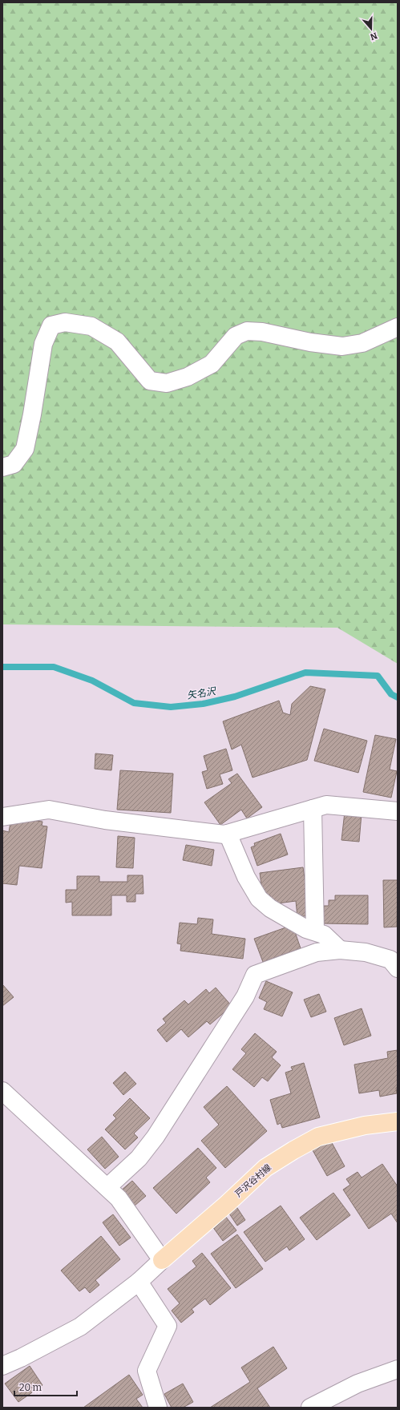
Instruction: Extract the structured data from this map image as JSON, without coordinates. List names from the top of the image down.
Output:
{
  "streets": {
    "main road": ["戸沢谷村線"]
  },
  "water": ["矢名沢"],
  "scale_bar": "20 m",
  "north": "bottom"
}
